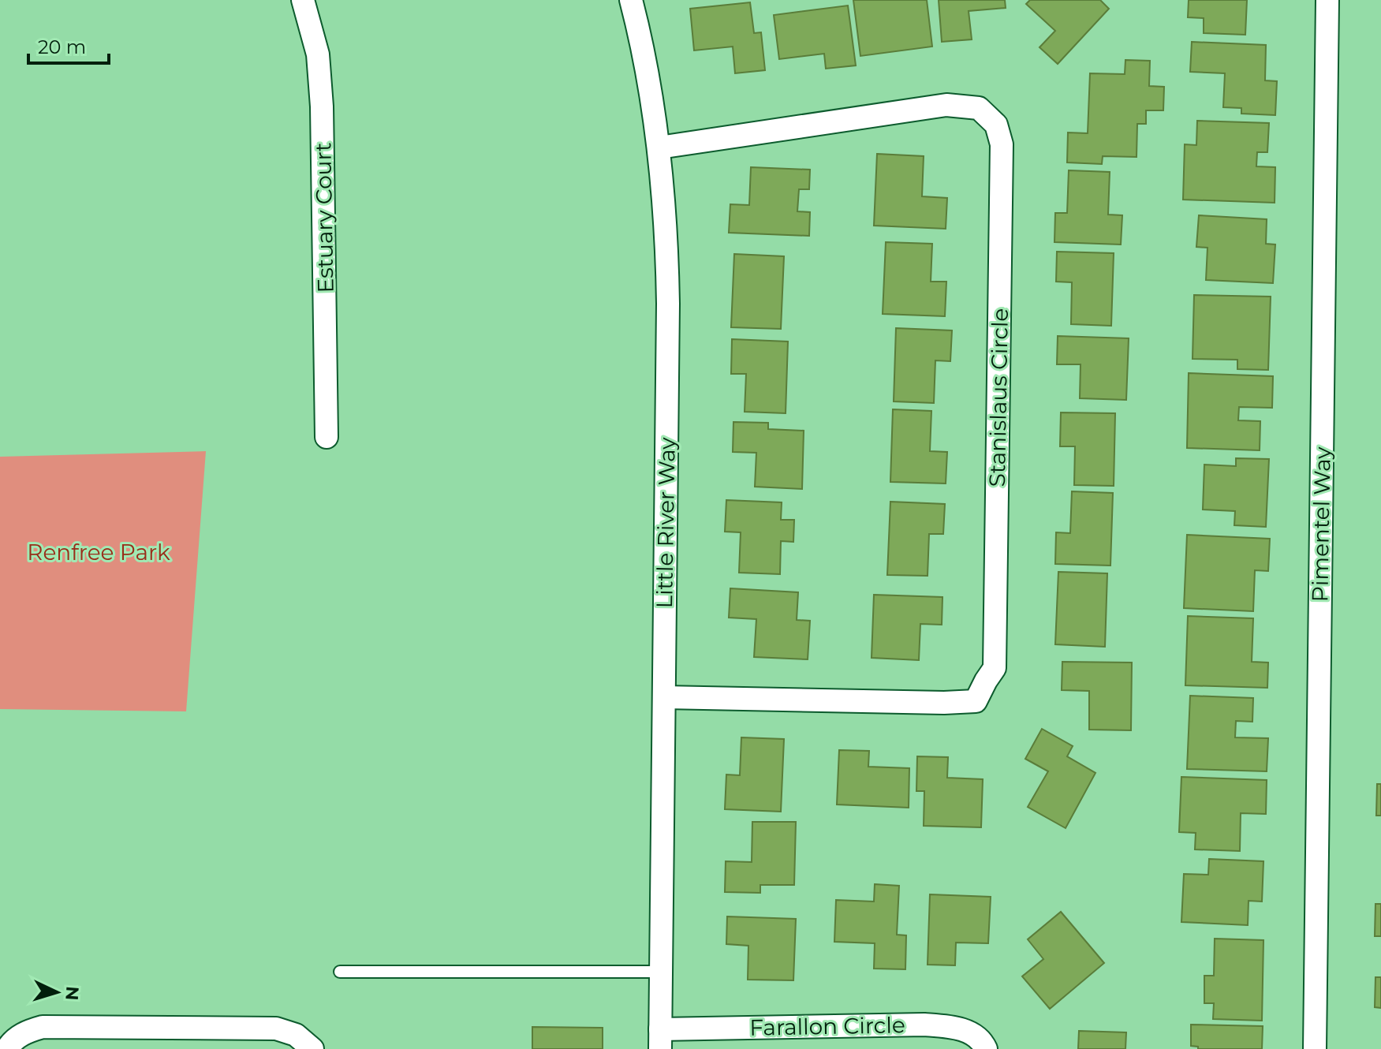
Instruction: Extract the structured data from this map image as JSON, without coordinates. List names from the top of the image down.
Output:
{
  "streets": {
    "street": [
      "Estuary Court",
      "Stanislaus Circle",
      "Little River Way",
      "Pimentel Way",
      "Farallon Circle"
    ]
  },
  "crossings": [
    ["Stanislaus Circle", "Little River Way"],
    ["Little River Way", "Farallon Circle"]
  ],
  "parks": ["Renfree Park"],
  "scale_bar": "20 m",
  "north": "right"
}
